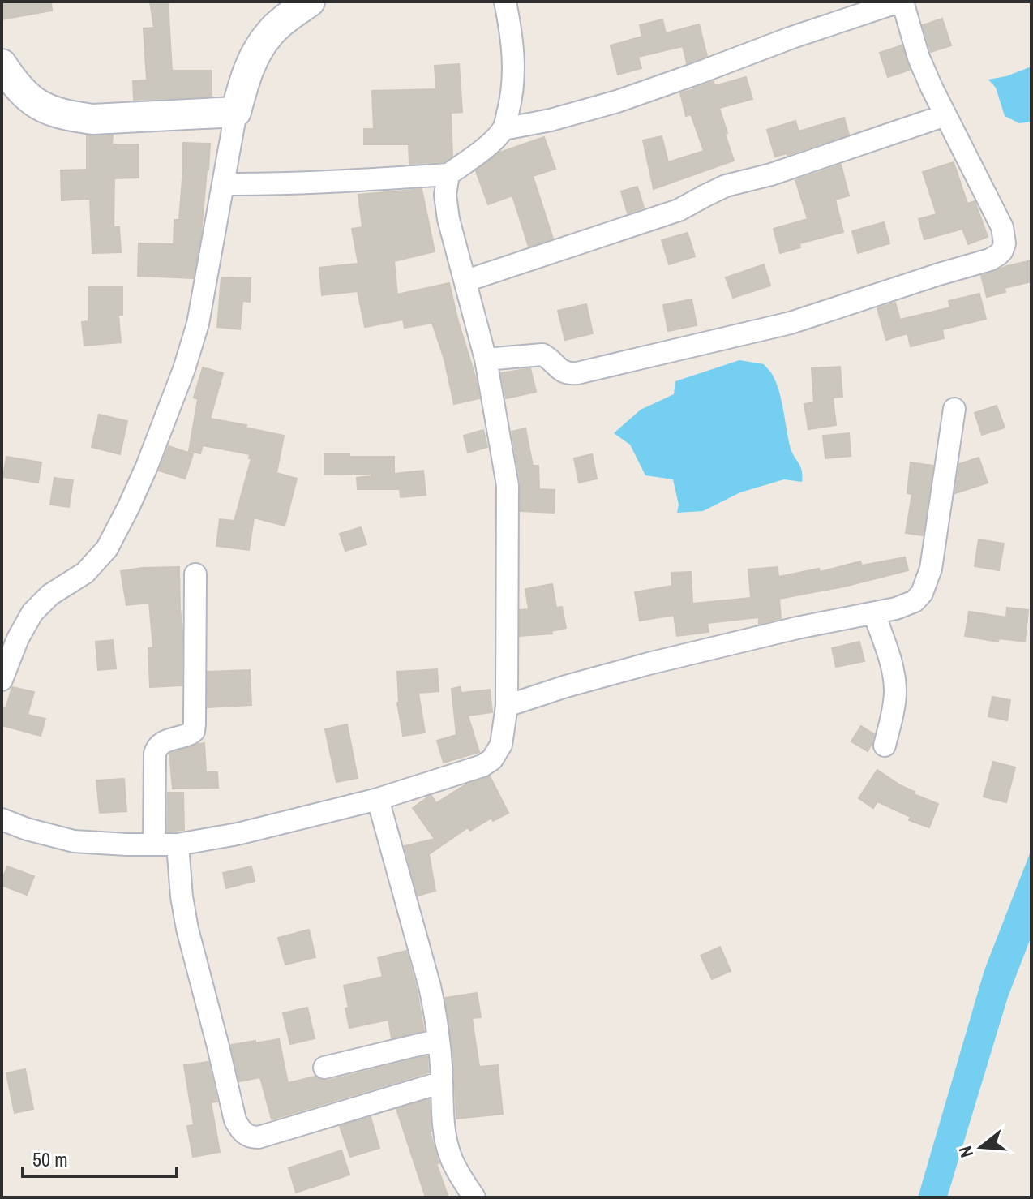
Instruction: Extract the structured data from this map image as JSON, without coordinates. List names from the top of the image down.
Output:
{
  "scale_bar": "50 m",
  "north": "left"
}
